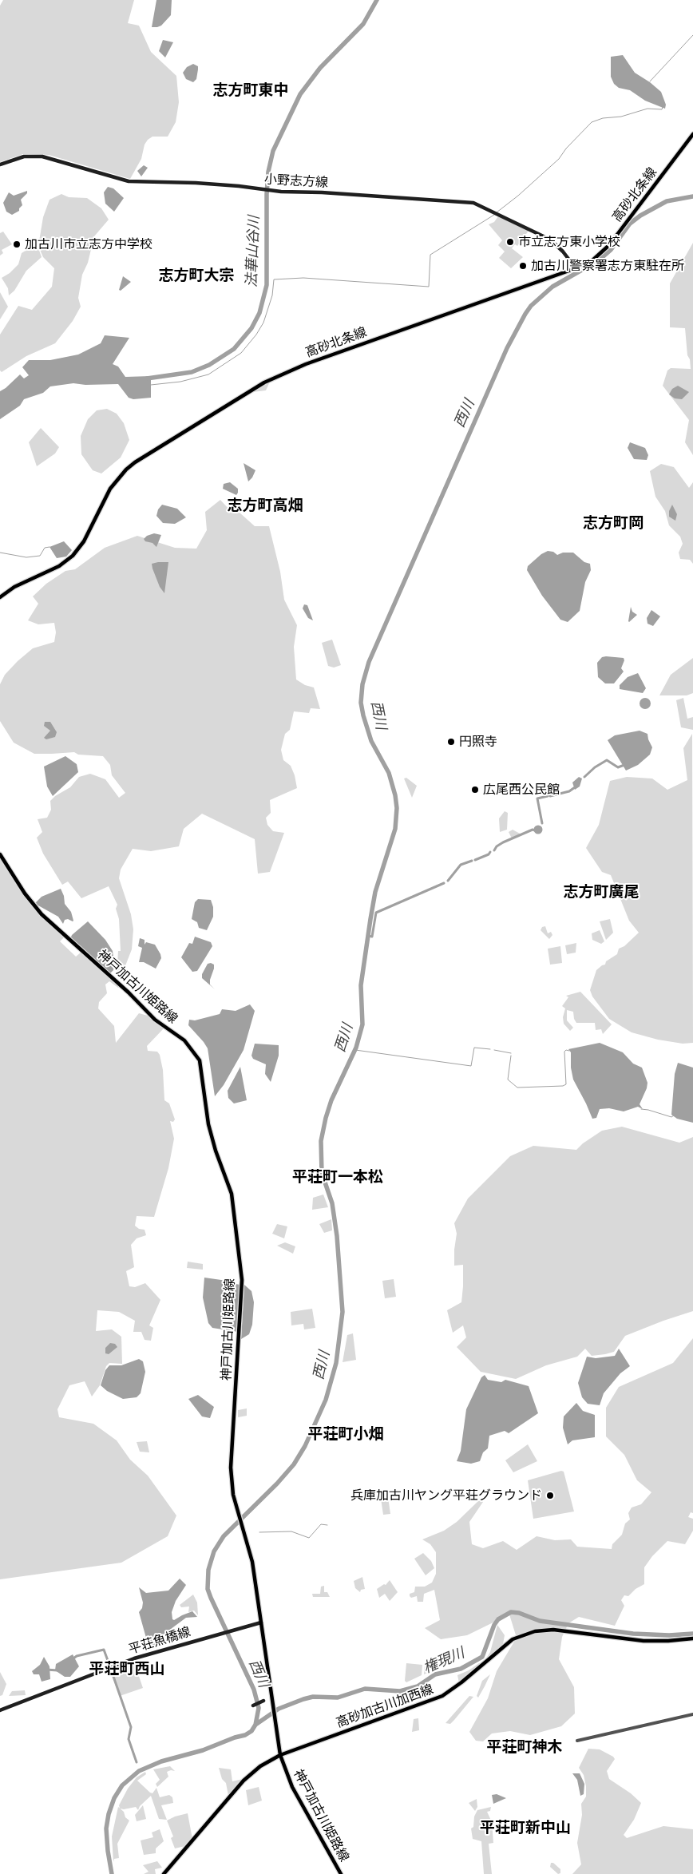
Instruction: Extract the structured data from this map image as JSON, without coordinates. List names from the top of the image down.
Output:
{
  "streets": {
    "main road": [
      "小野志方線",
      "高砂北条線",
      "神戸加古川姫路線",
      "平荘魚橋線",
      "高砂加古川加西線"
    ]
  },
  "crossings": [
    ["小野志方線", "高砂北条線"],
    ["神戸加古川姫路線", "平荘魚橋線"],
    ["神戸加古川姫路線", "高砂加古川加西線"]
  ],
  "districts": [
    "志方町東中",
    "志方町大宗",
    "志方町高畑",
    "志方町岡",
    "志方町廣尾",
    "平荘町一本松",
    "平荘町小畑",
    "平荘町西山",
    "平荘町神木",
    "平荘町新中山"
  ],
  "water": ["法華山谷川", "西川", "権現川"],
  "places": [
    "市立志方東小学校",
    "加古川市立志方中学校",
    "加古川警察署志方東駐在所",
    "円照寺",
    "広尾西公民館",
    "兵庫加古川ヤング平荘グラウンド"
  ]
}
